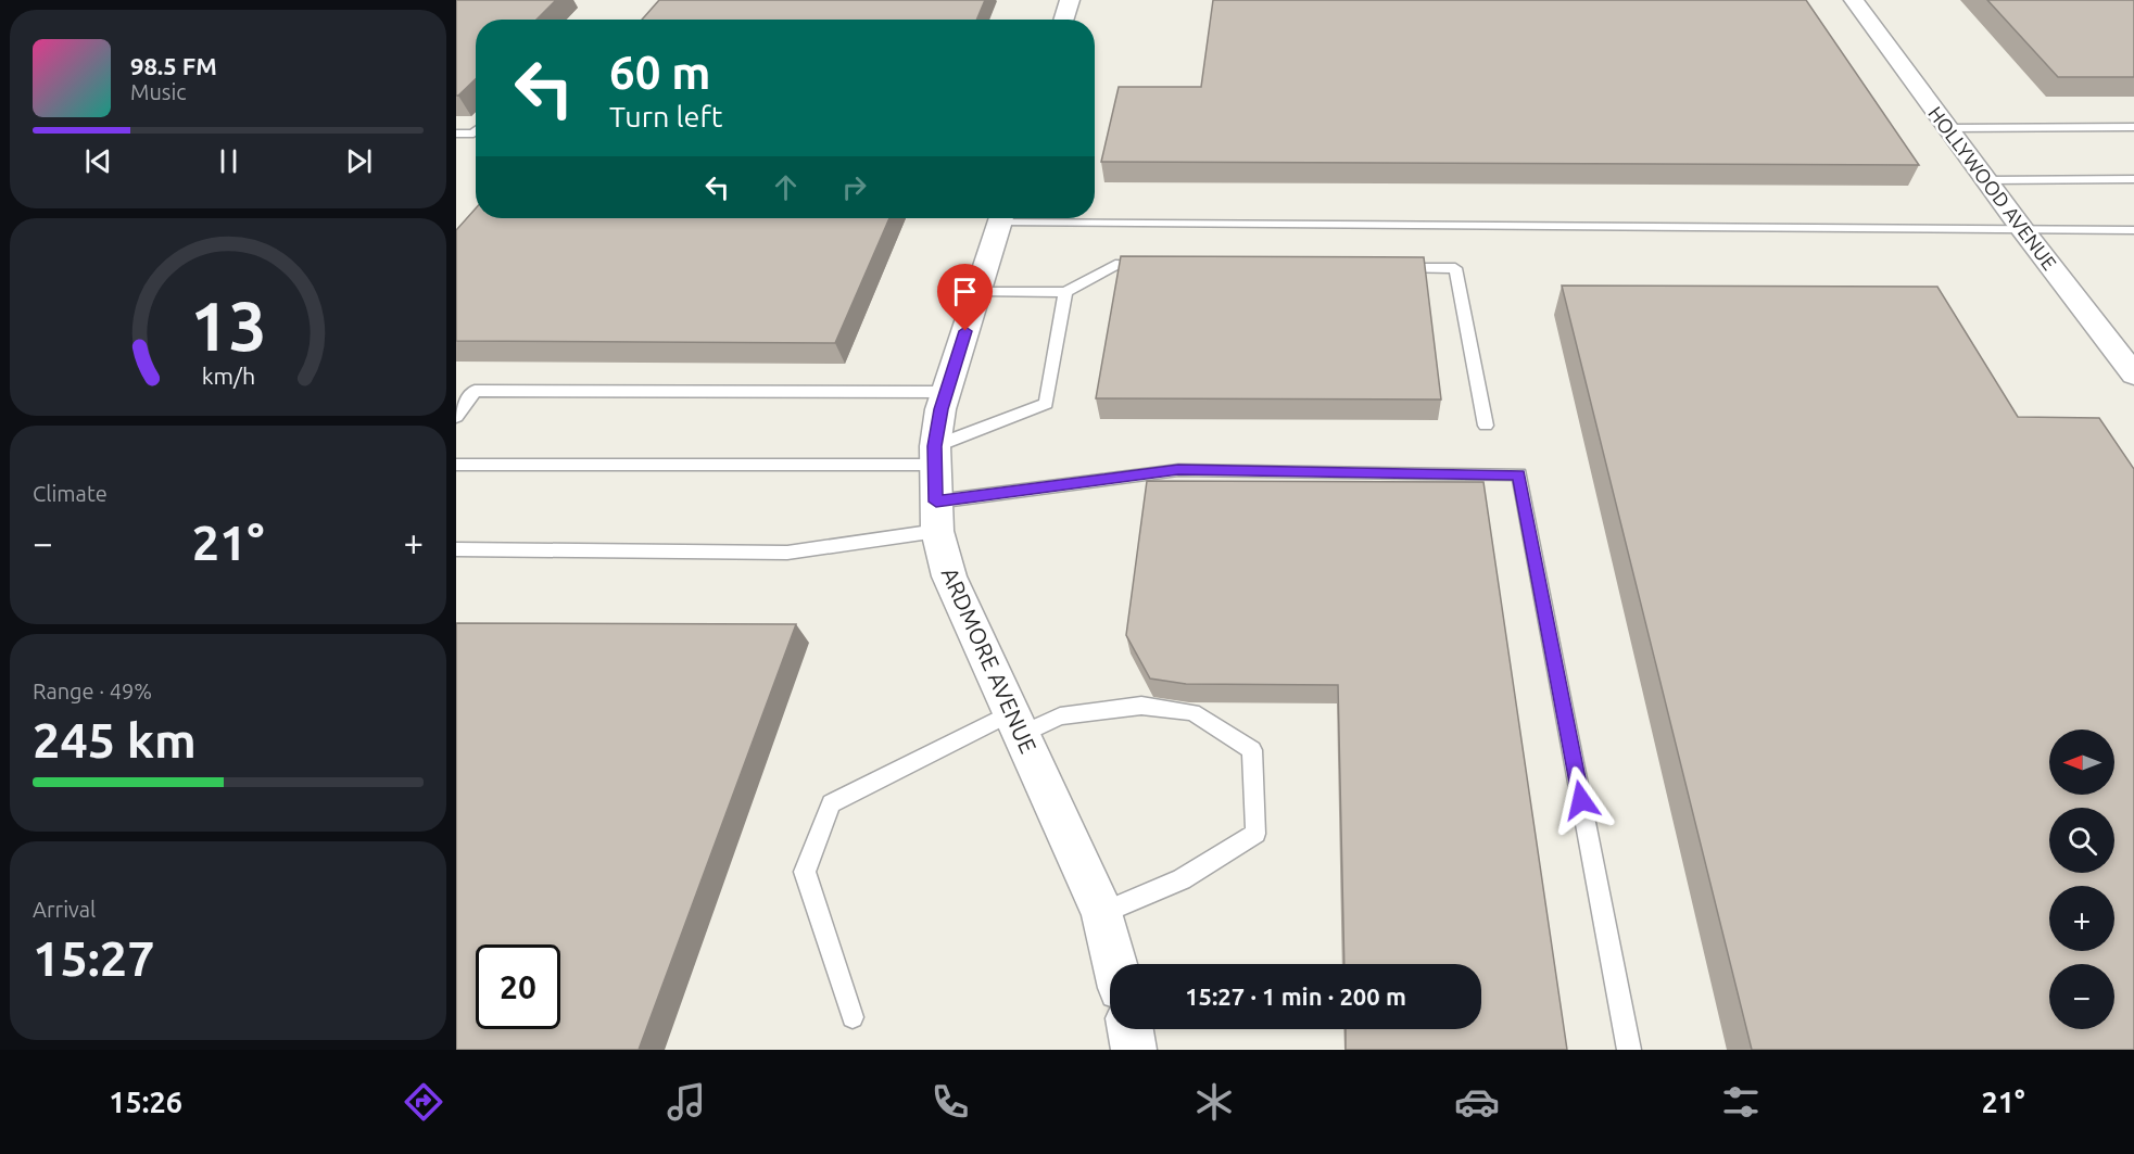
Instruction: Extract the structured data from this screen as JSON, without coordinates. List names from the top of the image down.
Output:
{
  "streets": {
    "street": ["HOLLYWOOD AVENUE", "ARDMORE AVENUE"]
  },
  "north": "left",
  "page": {
    "turn": ["60 m", "Turn left"],
    "song": ["98.5 FM", "Music"],
    "tile": [
      "Climate",
      ["Range · 49%", "245 km"],
      ["Arrival", "15:27"]
    ],
    "heat": ["−", "21°", "+"],
    "map_buttons": ["+", "−"],
    "limit": "20",
    "trip": "15:27 · 1 min · 200 m",
    "tabs": ["15:26", "21°"],
    "gauge": ["13", "km/h"]
  }
}
